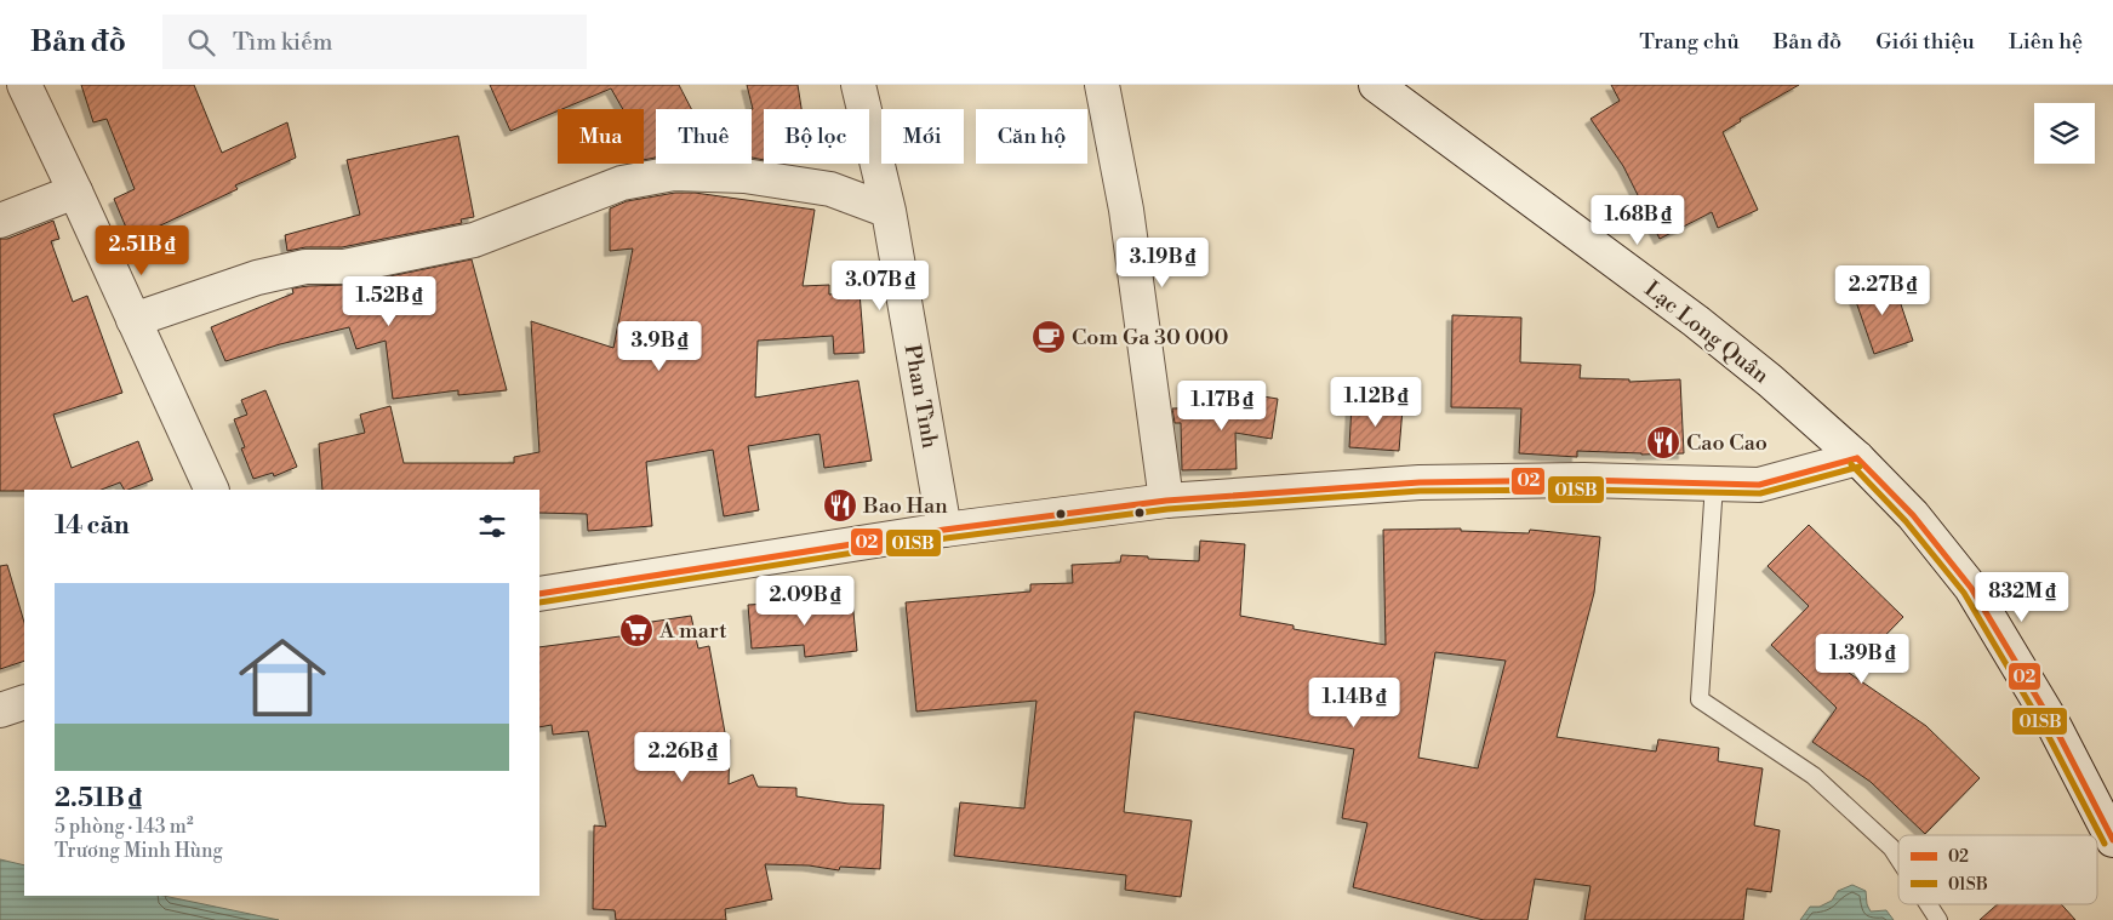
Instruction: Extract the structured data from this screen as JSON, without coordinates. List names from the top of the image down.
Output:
{
  "streets": {
    "street": ["Lạc Long Quân", "Phan Tình"]
  },
  "places": {
    "cafe": ["Com Ga 30 000"],
    "restaurant": ["Cao Cao", "Bao Han"],
    "supermarket": ["A mart"]
  },
  "lines": ["transit line 02", "transit line 01SB"],
  "legend": ["02", "01SB"],
  "page": {
    "header": "Bản đồ",
    "search": "Tìm kiếm",
    "nav": [
      "Trang chủ",
      "Bản đồ",
      "Giới thiệu",
      "Liên hệ"
    ],
    "chip": [
      "Mua",
      "Thuê",
      "Bộ lọc",
      "Mới",
      "Căn hộ"
    ],
    "price": [
      "1.68B ₫",
      "2.51B ₫",
      "3.19B ₫",
      "3.07B ₫",
      "2.27B ₫",
      "1.52B ₫",
      "3.9B ₫",
      "1.12B ₫",
      "1.17B ₫",
      "832M ₫",
      "2.09B ₫",
      "1.39B ₫",
      "1.14B ₫",
      "2.26B ₫"
    ],
    "heading": "14 căn",
    "list": [
      {
        "name": "2.51B ₫",
        "note": "5 phòng · 143 m² · Trương Minh Hùng"
      }
    ]
  }
}
